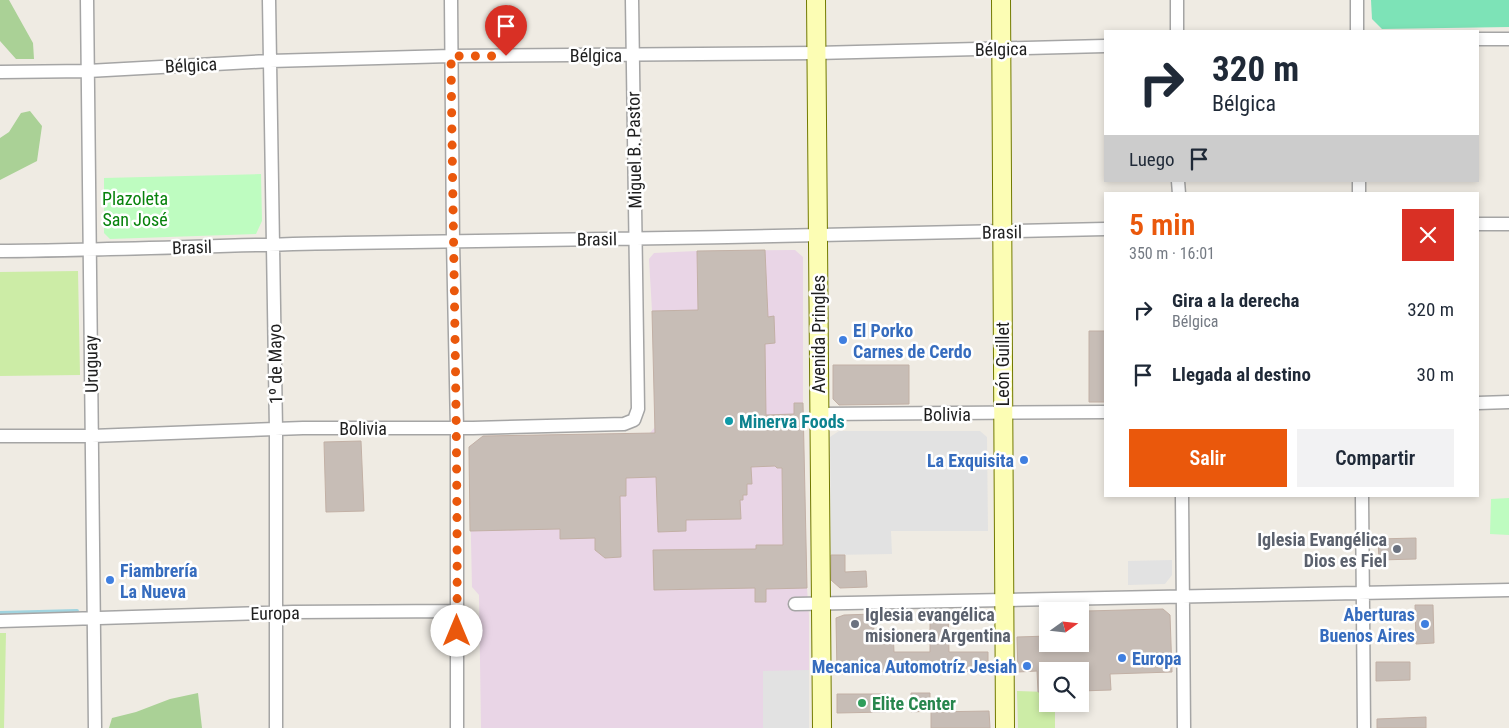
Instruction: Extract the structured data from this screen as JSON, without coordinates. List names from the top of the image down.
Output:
{
  "streets": {
    "main road": ["Avenida Pringles", "León Guillet"],
    "street": [
      "Bélgica",
      "Miguel B. Pastor",
      "Brasil",
      "Uruguay",
      "1º de Mayo",
      "Bolivia",
      "Europa"
    ]
  },
  "crossings": [
    ["Bélgica", "Miguel B. Pastor"],
    ["Bélgica", "Avenida Pringles"],
    ["Bélgica", "Uruguay"],
    ["Bélgica", "1º de Mayo"],
    ["Bélgica", "León Guillet"],
    ["Miguel B. Pastor", "Brasil"],
    ["Miguel B. Pastor", "Bolivia"],
    ["Brasil", "Avenida Pringles"],
    ["Brasil", "Uruguay"],
    ["Brasil", "1º de Mayo"],
    ["Brasil", "León Guillet"],
    ["Avenida Pringles", "Bolivia"],
    ["Uruguay", "Bolivia"],
    ["Uruguay", "Europa"],
    ["1º de Mayo", "Bolivia"],
    ["1º de Mayo", "Europa"],
    ["León Guillet", "Bolivia"]
  ],
  "parks": ["Plazoleta San José"],
  "places": [
    "El Porko Carnes de Cerdo",
    "Minerva Foods",
    "La Exquisita",
    "Iglesia Evangélica Dios es Fiel",
    "Fiambrería La Nueva",
    "Iglesia evangélica misionera Argentina",
    "Aberturas Buenos Aires",
    "Europa",
    "Mecanica Automotríz Jesiah",
    "Elite Center"
  ],
  "north": "right",
  "page": {
    "turn": ["320 m", "Bélgica"],
    "then": "Luego",
    "heading": ["5 min", "350 m · 16:01"],
    "list": [
      {
        "name": "Gira a la derecha",
        "note": "Bélgica",
        "value": "320 m"
      },
      {
        "name": "Llegada al destino",
        "value": "30 m"
      }
    ],
    "buttons": ["Salir", "Compartir"]
  }
}
